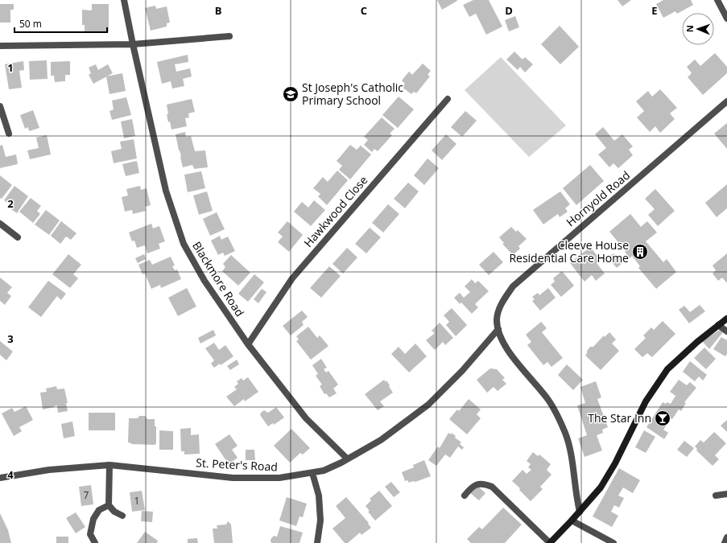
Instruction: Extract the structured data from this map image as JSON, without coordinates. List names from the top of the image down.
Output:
{
  "streets": {
    "street": [
      "Hornyold Road",
      "Hawkwood Close",
      "Blackmore Road",
      "St. Peter's Road"
    ]
  },
  "crossings": [
    ["Hornyold Road", "St. Peter's Road"],
    ["Hawkwood Close", "Blackmore Road"],
    ["Blackmore Road", "St. Peter's Road"]
  ],
  "places": {
    "school or university": ["St Joseph's Catholic Primary School"],
    "building": ["Cleeve House Residential Care Home"],
    "bar": ["The Star Inn"]
  },
  "house_numbers": ["7", "1"],
  "scale_bar": "50 m",
  "north": "left",
  "grid": {
    "columns": [
      "B",
      "C",
      "D",
      "E"
    ],
    "rows": [
      "1",
      "2",
      "3",
      "4"
    ]
  }
}
